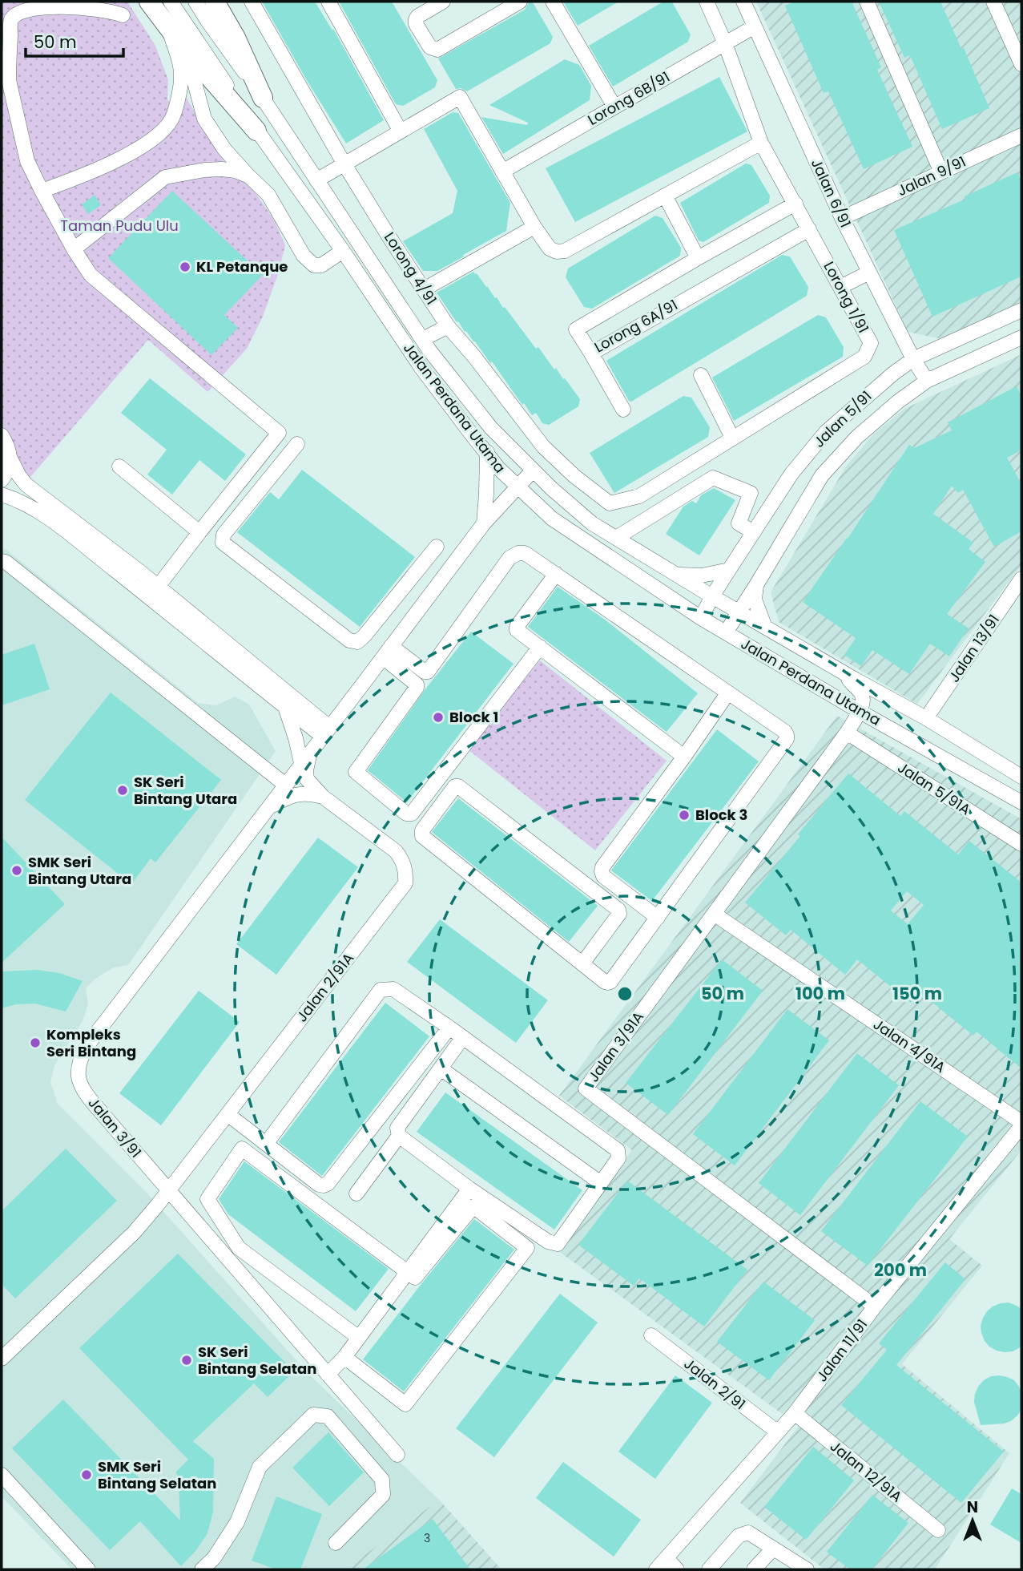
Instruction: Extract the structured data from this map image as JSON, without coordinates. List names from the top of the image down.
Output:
{
  "streets": {
    "street": [
      "Lorong 6B/91",
      "Jalan 9/91",
      "Jalan 6/91",
      "Lorong 4/91",
      "Lorong 1/91",
      "Lorong 6A/91",
      "Jalan Perdana Utama",
      "Jalan 5/91",
      "Jalan 13/91",
      "Jalan 5/91A",
      "Jalan 2/91A",
      "Jalan 4/91A",
      "Jalan 3/91A",
      "Jalan 3/91",
      "Jalan 11/91",
      "Jalan 2/91",
      "Jalan 12/91A"
    ]
  },
  "crossings": [
    ["Lorong 6B/91", "Jalan 6/91"],
    ["Lorong 6B/91", "Lorong 1/91"],
    ["Jalan 9/91", "Jalan 6/91"],
    ["Jalan 6/91", "Jalan 5/91"],
    ["Lorong 4/91", "Lorong 1/91"],
    ["Lorong 1/91", "Lorong 6A/91"],
    ["Jalan Perdana Utama", "Jalan 5/91"],
    ["Jalan Perdana Utama", "Jalan 13/91"],
    ["Jalan Perdana Utama", "Jalan 3/91A"],
    ["Jalan Perdana Utama", "Jalan 3/91"],
    ["Jalan 5/91A", "Jalan 3/91A"],
    ["Jalan 2/91A", "Jalan 3/91"],
    ["Jalan 4/91A", "Jalan 3/91A"],
    ["Jalan 3/91A", "Jalan 11/91"],
    ["Jalan 11/91", "Jalan 2/91"],
    ["Jalan 11/91", "Jalan 12/91A"]
  ],
  "parks": ["Taman Pudu Ulu"],
  "places": [
    "KL Petanque",
    "Block 1",
    "SK Seri Bintang Utara",
    "Block 3",
    "SMK Seri Bintang Utara",
    "Kompleks Seri Bintang",
    "SK Seri Bintang Selatan",
    "SMK Seri Bintang Selatan"
  ],
  "house_numbers": ["3"],
  "scale_bar": "50 m",
  "north": "top",
  "rings": [
    "50 m",
    "100 m",
    "150 m",
    "200 m"
  ]
}
